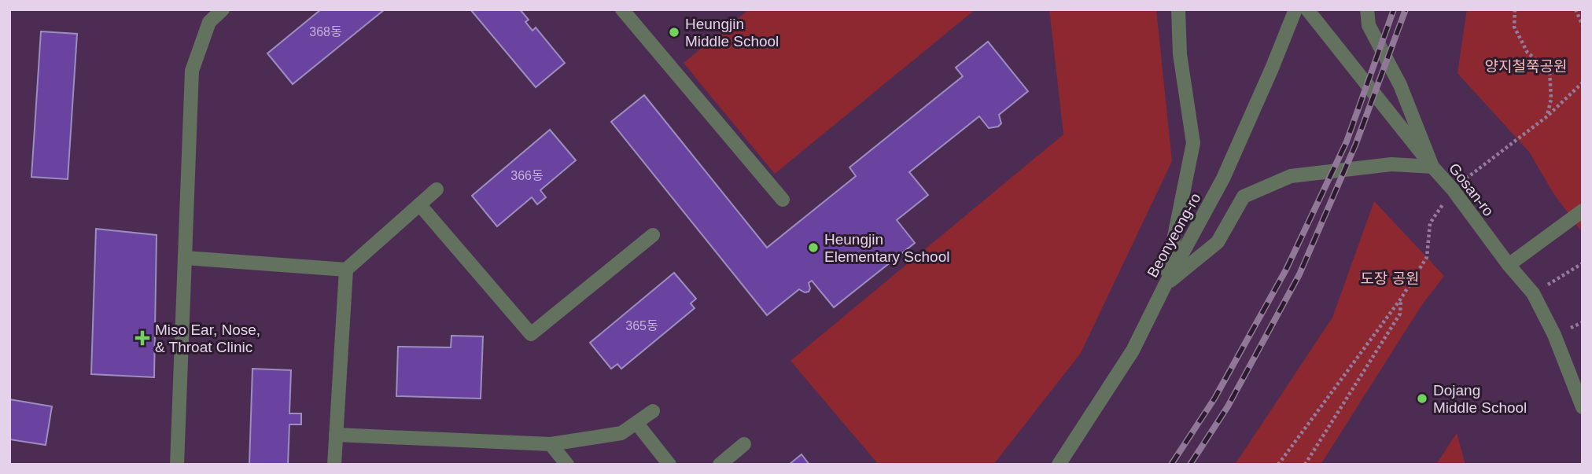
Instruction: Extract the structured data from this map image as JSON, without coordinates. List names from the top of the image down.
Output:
{
  "streets": {
    "street": ["Gosan-ro", "Beonyeong-ro"]
  },
  "parks": ["양지철쭉공원", "도장 공원"],
  "places": {
    "other": ["Heungjin Middle School", "Heungjin Elementary School", "Dojang Middle School"],
    "health": ["Miso Ear, Nose, & Throat Clinic"]
  },
  "house_numbers": ["368동", "366동", "365동"]
}
